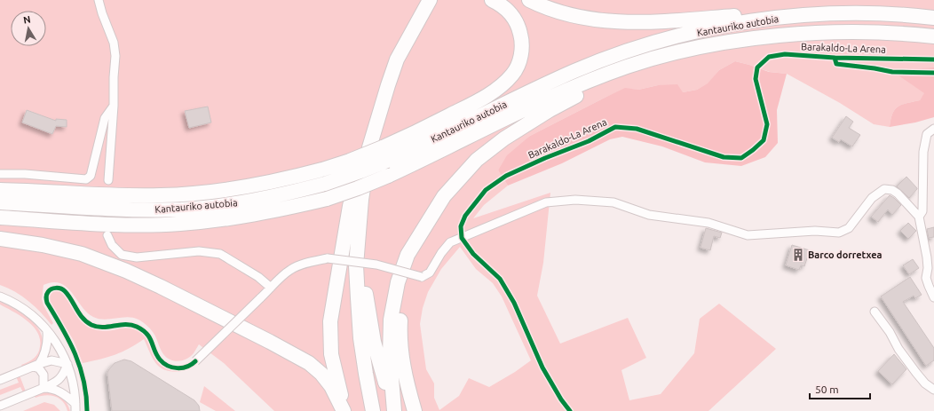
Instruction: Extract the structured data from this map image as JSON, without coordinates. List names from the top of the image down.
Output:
{
  "streets": {
    "highway": ["Kantauriko autobia"],
    "cycle path": ["Barakaldo-La Arena"]
  },
  "places": {
    "building": ["Barco dorretxea"]
  },
  "scale_bar": "50 m",
  "north": "top"
}
